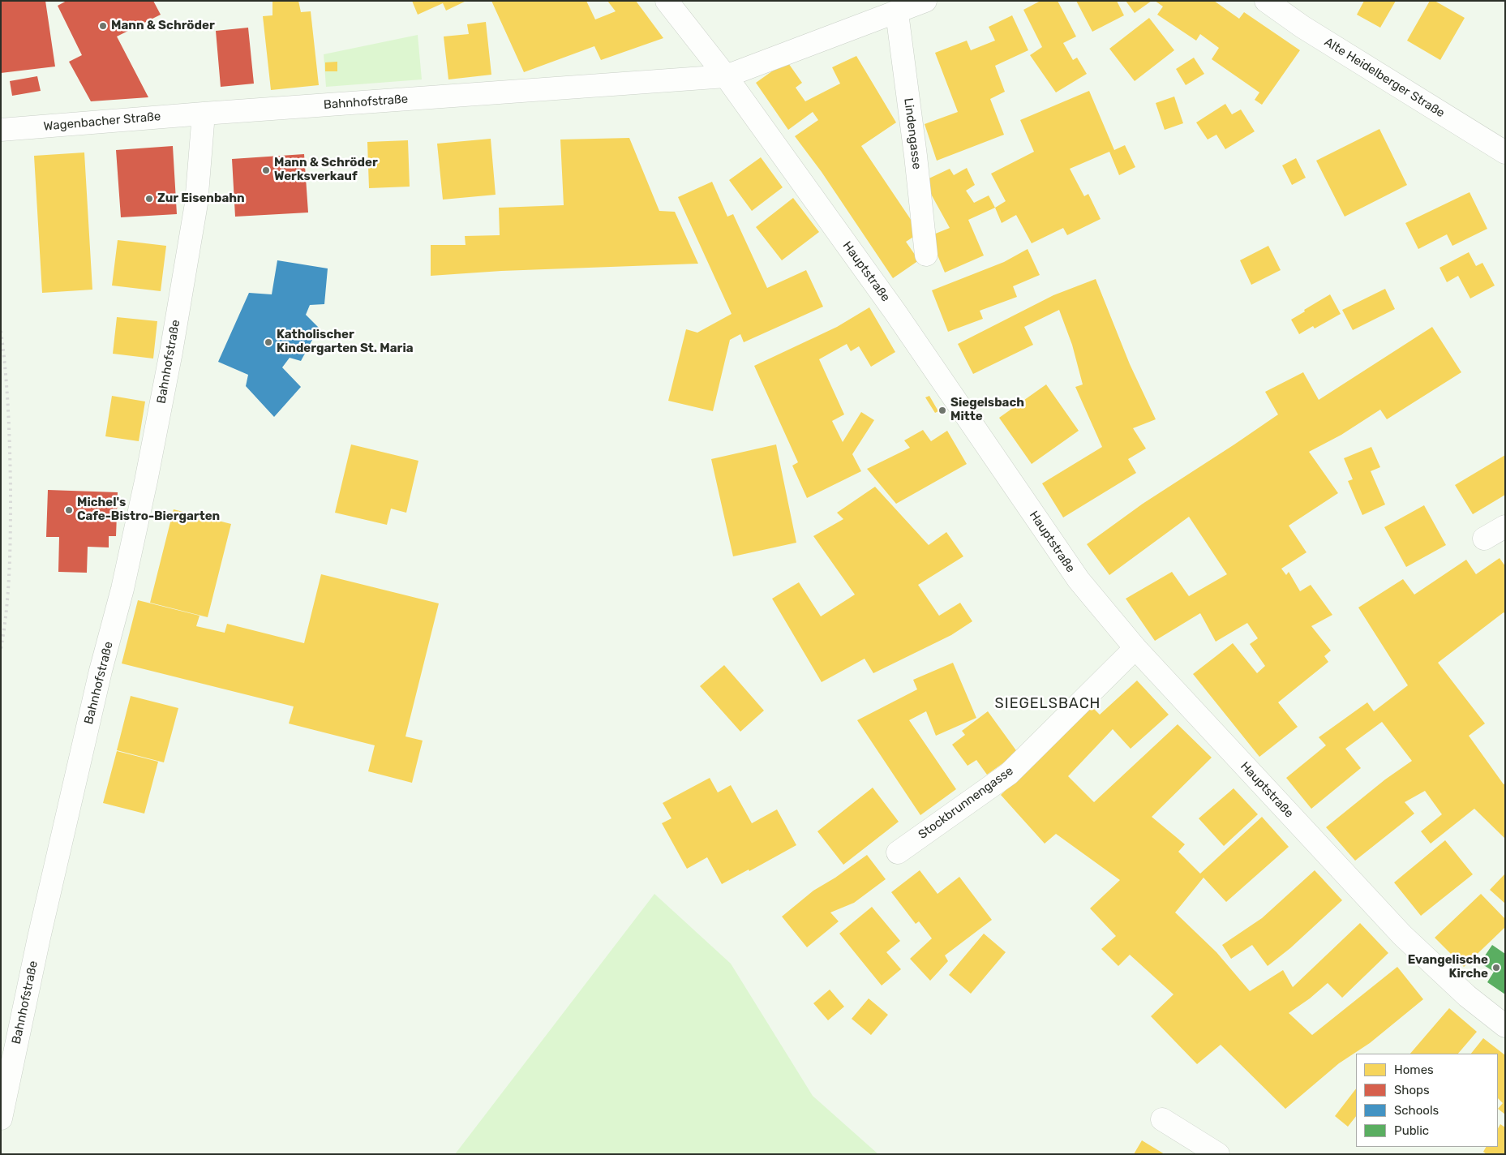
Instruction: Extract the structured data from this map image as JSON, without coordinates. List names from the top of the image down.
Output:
{
  "streets": {
    "street": [
      "Alte Heidelberger Straße",
      "Bahnhofstraße",
      "Wagenbacher Straße",
      "Lindengasse",
      "Hauptstraße",
      "Stockbrunnengasse"
    ]
  },
  "crossings": [
    ["Bahnhofstraße", "Wagenbacher Straße"],
    ["Bahnhofstraße", "Hauptstraße"],
    ["Hauptstraße", "Stockbrunnengasse"]
  ],
  "districts": ["SIEGELSBACH"],
  "places": [
    "Mann & Schröder",
    "Mann & Schröder Werksverkauf",
    "Zur Eisenbahn",
    "Katholischer Kindergarten St. Maria",
    "Siegelsbach Mitte",
    "Michel's Cafe-Bistro-Biergarten",
    "Evangelische Kirche"
  ],
  "legend": [
    "Homes",
    "Shops",
    "Schools",
    "Public"
  ]
}
